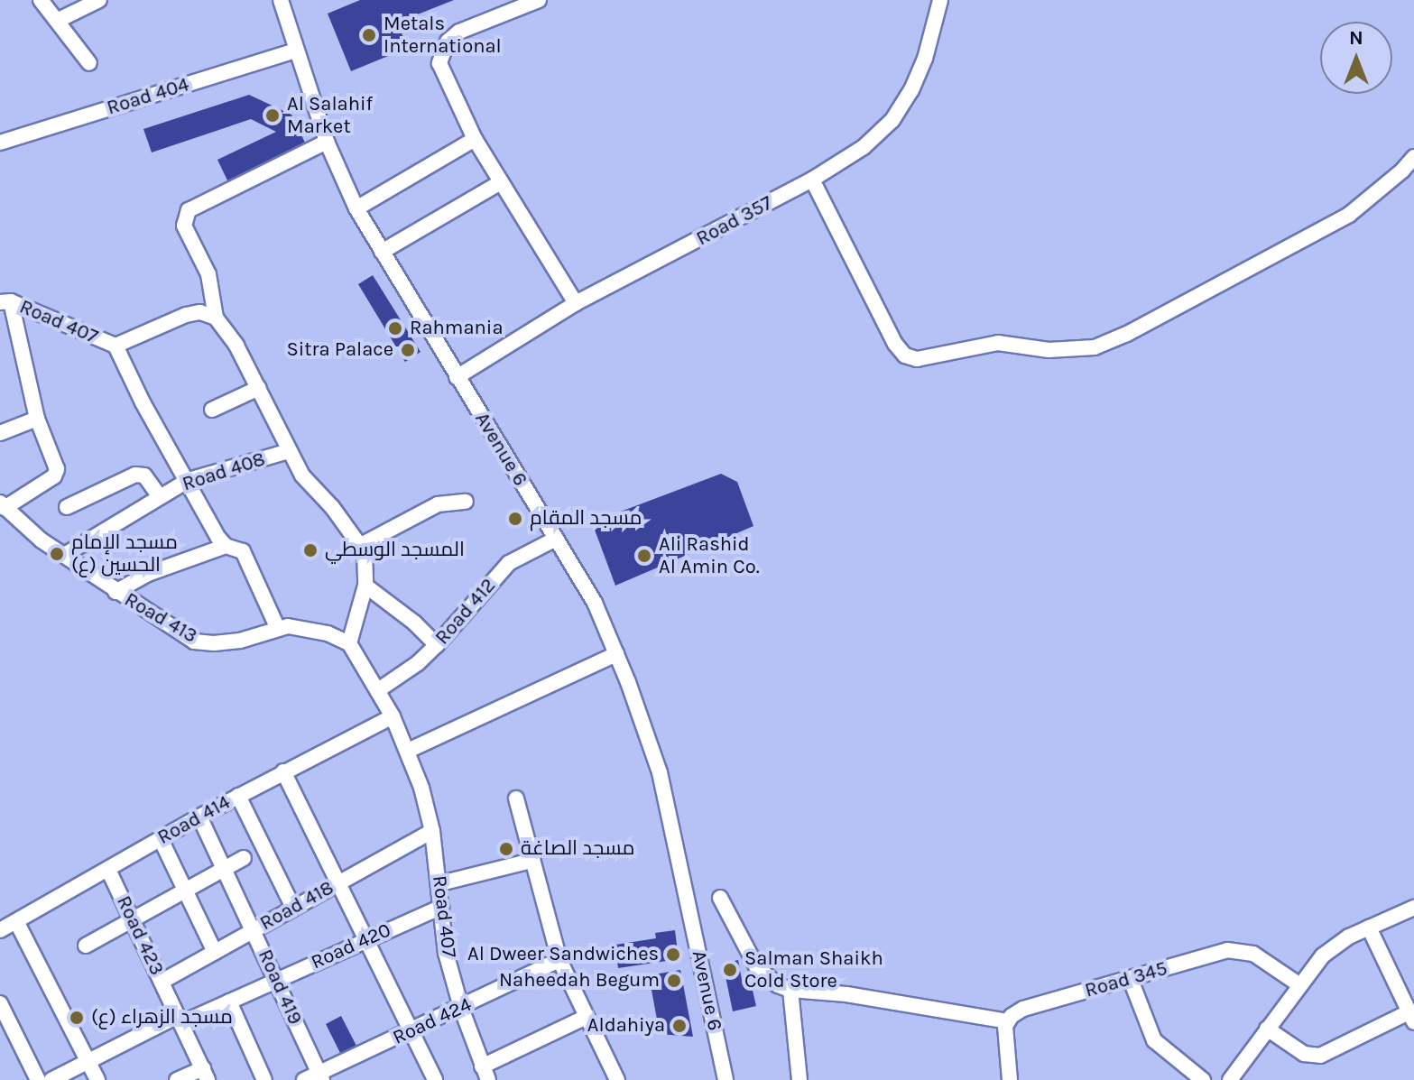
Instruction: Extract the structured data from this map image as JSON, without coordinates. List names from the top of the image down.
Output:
{
  "streets": {
    "street": [
      "Road 404",
      "Road 357",
      "Road 407",
      "Avenue 6",
      "Road 408",
      "Road 412",
      "Road 413",
      "Road 414",
      "Road 418",
      "Road 423",
      "Road 420",
      "Road 345",
      "Road 419",
      "Road 424"
    ]
  },
  "crossings": [
    ["Road 404", "Avenue 6"],
    ["Road 357", "Avenue 6"],
    ["Road 407", "Road 414"],
    ["Road 407", "Road 418"],
    ["Road 407", "Road 420"],
    ["Road 407", "Road 424"],
    ["Avenue 6", "Road 412"],
    ["Road 408", "Road 413"],
    ["Road 414", "Road 423"],
    ["Road 414", "Road 419"],
    ["Road 418", "Road 423"],
    ["Road 418", "Road 419"],
    ["Road 423", "Road 420"],
    ["Road 420", "Road 419"],
    ["Road 419", "Road 424"]
  ],
  "places": [
    "Metals International",
    "Al Salahif Market",
    "Rahmania",
    "Sitra Palace",
    "مسجد المقام",
    "المسجد الوسطي",
    "مسجد الإمام الحسين (ع)",
    "Ali Rashid Al Amin Co.",
    "مسجد الصاغة",
    "Al Dweer Sandwiches",
    "Salman Shaikh Cold Store",
    "Naheedah Begum",
    "مسجد الزهراء (ع)",
    "Aldahiya"
  ],
  "north": "top"
}
